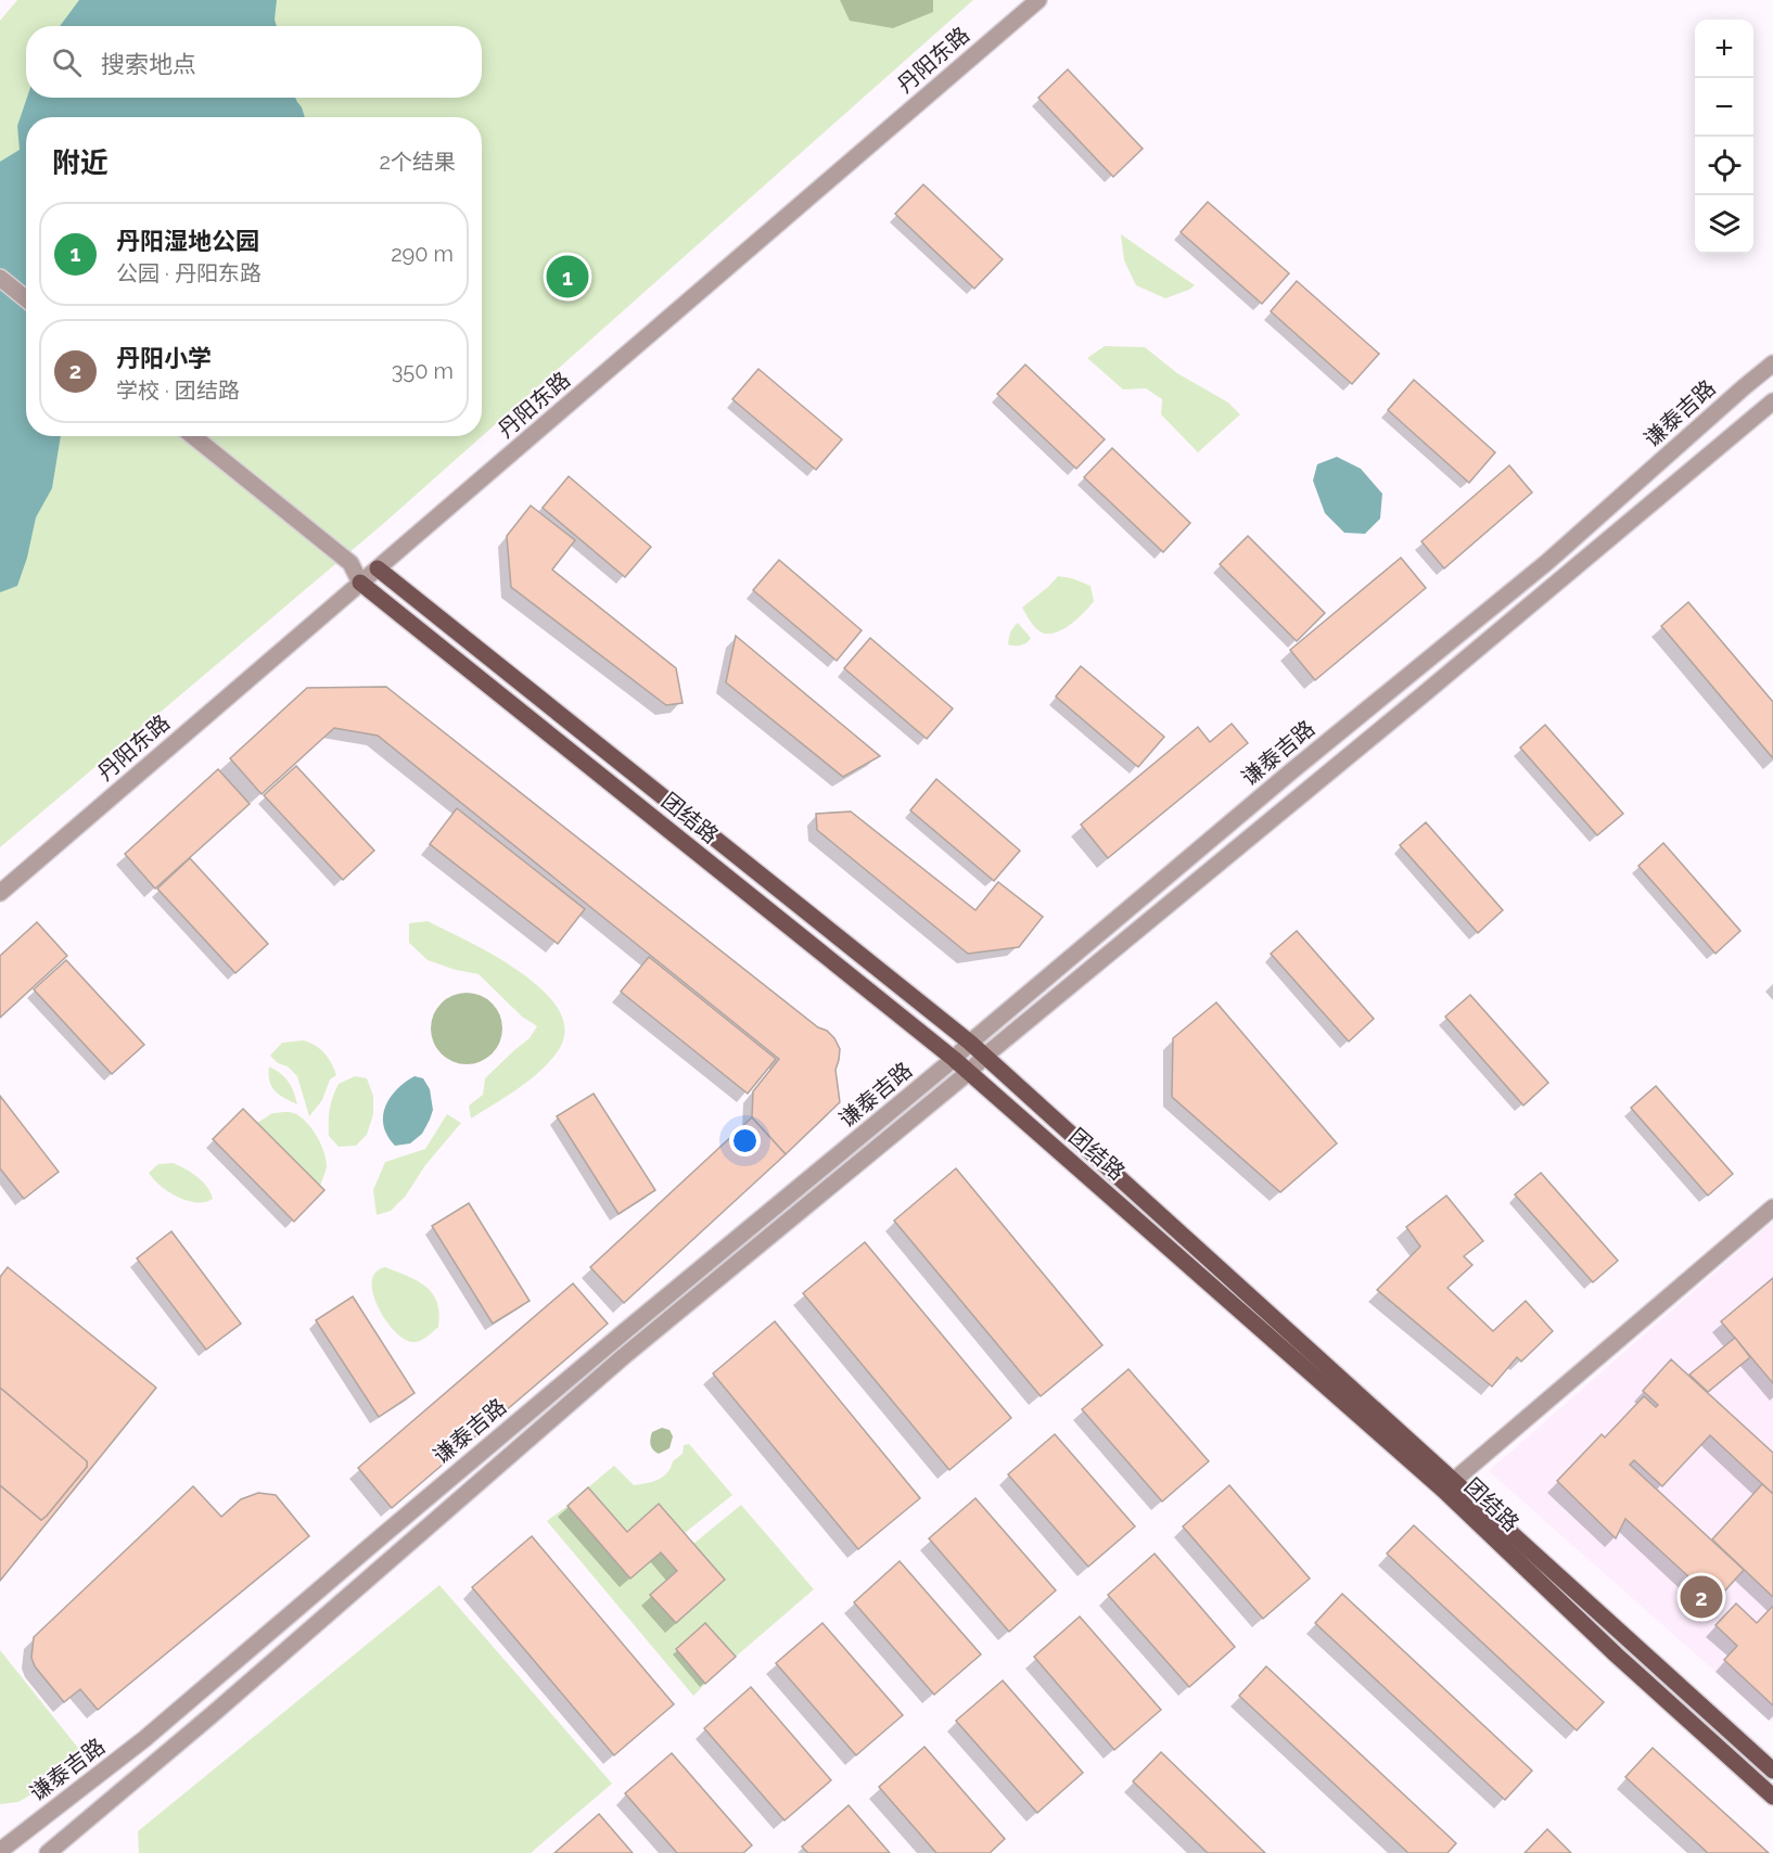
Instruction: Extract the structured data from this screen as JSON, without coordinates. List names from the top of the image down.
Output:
{
  "streets": {
    "main road": ["团结路"],
    "street": ["丹阳东路", "谦泰吉路"]
  },
  "crossings": [
    ["丹阳东路", "团结路"],
    ["谦泰吉路", "团结路"]
  ],
  "page": {
    "map_buttons": ["+", "−"],
    "search": "搜索地点",
    "heading": ["附近", "2个结果"],
    "list": [
      {
        "mark": "1",
        "name": "丹阳湿地公园",
        "note": "公园 · 丹阳东路",
        "value": "290 m"
      },
      {
        "mark": "2",
        "name": "丹阳小学",
        "note": "学校 · 团结路",
        "value": "350 m"
      }
    ],
    "pins": ["1", "2"]
  }
}
